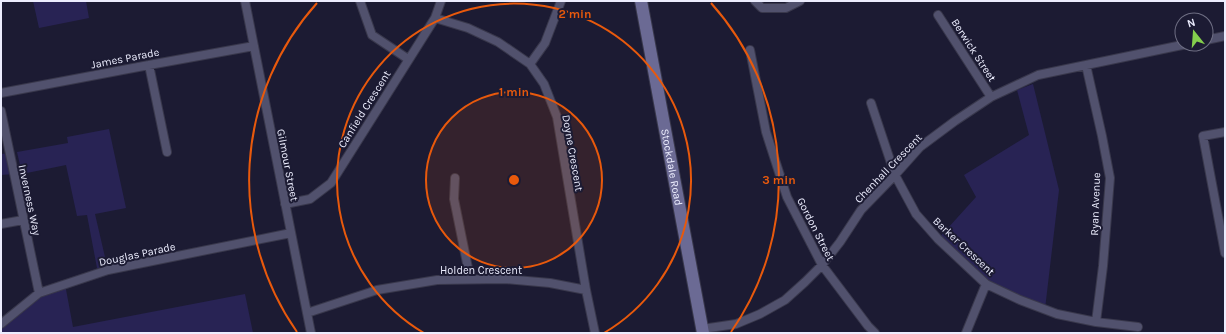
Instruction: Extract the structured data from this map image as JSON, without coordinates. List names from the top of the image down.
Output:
{
  "streets": {
    "street": [
      "Berwick Street",
      "James Parade",
      "Canfield Crescent",
      "Doyne Crescent",
      "Gilmour Street",
      "Stockdale Road",
      "Chenhall Crescent",
      "Inverness Way",
      "Ryan Avenue",
      "Gordon Street",
      "Barker Crescent",
      "Douglas Parade",
      "Holden Crescent"
    ]
  },
  "crossings": [
    ["Berwick Street", "Chenhall Crescent"],
    ["James Parade", "Gilmour Street"],
    ["Canfield Crescent", "Doyne Crescent"],
    ["Canfield Crescent", "Gilmour Street"],
    ["Doyne Crescent", "Holden Crescent"],
    ["Gilmour Street", "Douglas Parade"],
    ["Gilmour Street", "Holden Crescent"],
    ["Stockdale Road", "Chenhall Crescent"],
    ["Chenhall Crescent", "Ryan Avenue"],
    ["Chenhall Crescent", "Gordon Street"],
    ["Chenhall Crescent", "Barker Crescent"],
    ["Inverness Way", "Douglas Parade"],
    ["Ryan Avenue", "Barker Crescent"]
  ],
  "north": "top",
  "rings": ["2 min", "1 min", "3 min"]
}
